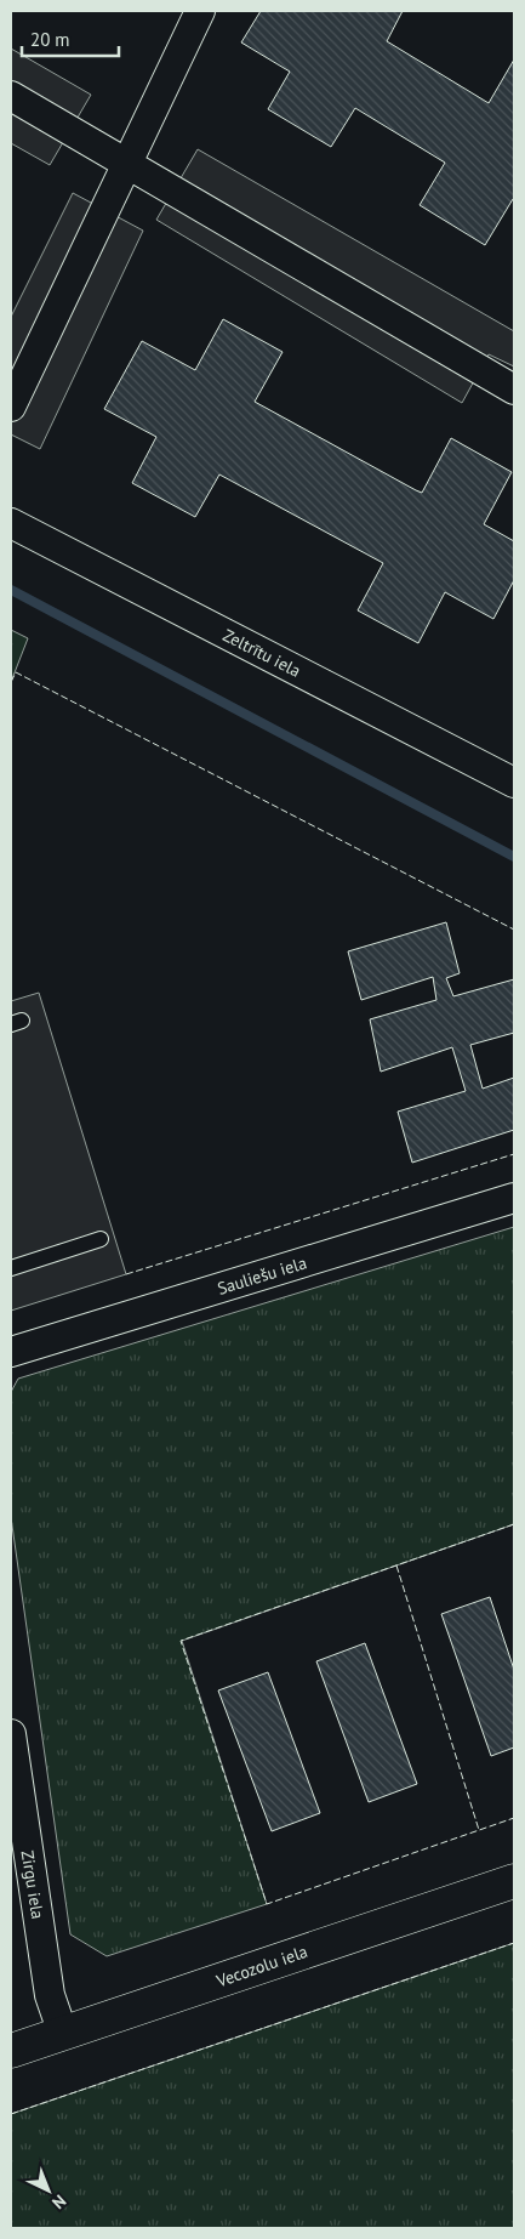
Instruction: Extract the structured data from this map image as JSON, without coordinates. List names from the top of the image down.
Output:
{
  "streets": {
    "street": [
      "Zeltrītu iela",
      "Sauliešu iela",
      "Zirgu iela",
      "Vecozolu iela"
    ]
  },
  "crossings": [
    ["Zirgu iela", "Vecozolu iela"]
  ],
  "scale_bar": "20 m",
  "north": "bottom right"
}
